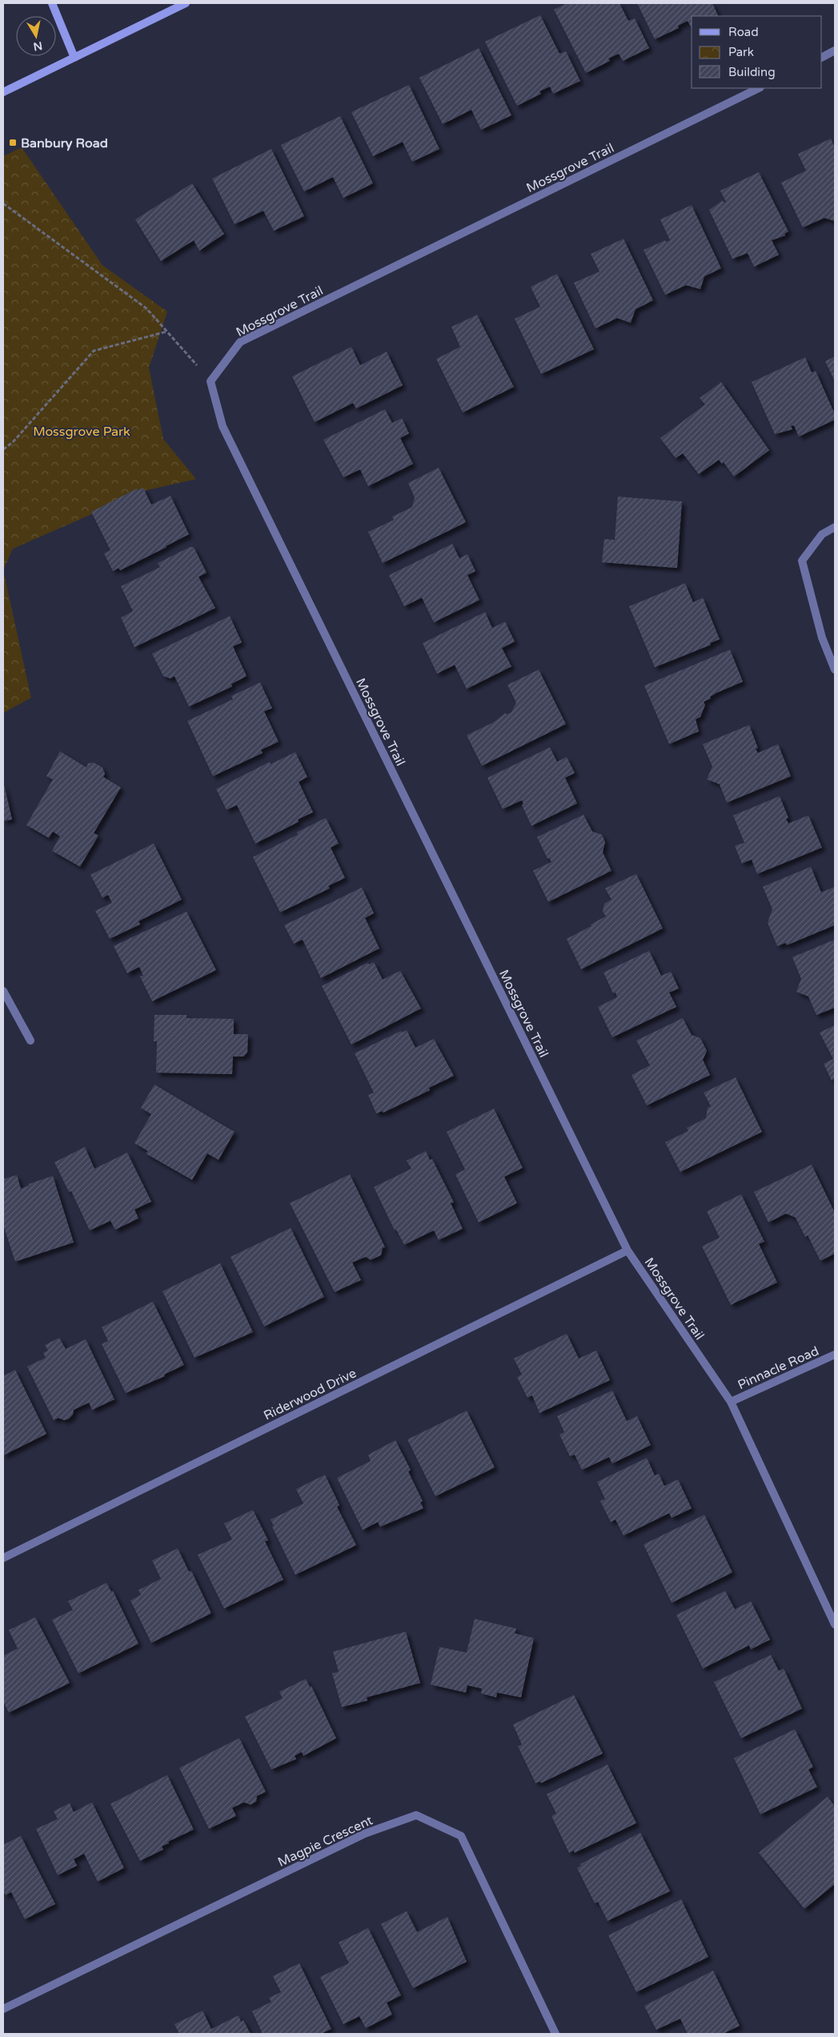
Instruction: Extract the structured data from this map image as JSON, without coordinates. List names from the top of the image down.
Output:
{
  "streets": {
    "street": [
      "Mossgrove Trail",
      "Pinnacle Road",
      "Riderwood Drive",
      "Magpie Crescent"
    ]
  },
  "crossings": [
    ["Mossgrove Trail", "Pinnacle Road"],
    ["Mossgrove Trail", "Riderwood Drive"]
  ],
  "parks": ["Mossgrove Park"],
  "places": {
    "transit": ["Banbury Road"]
  },
  "legend": ["Road", "Park", "Building"],
  "north": "bottom"
}
